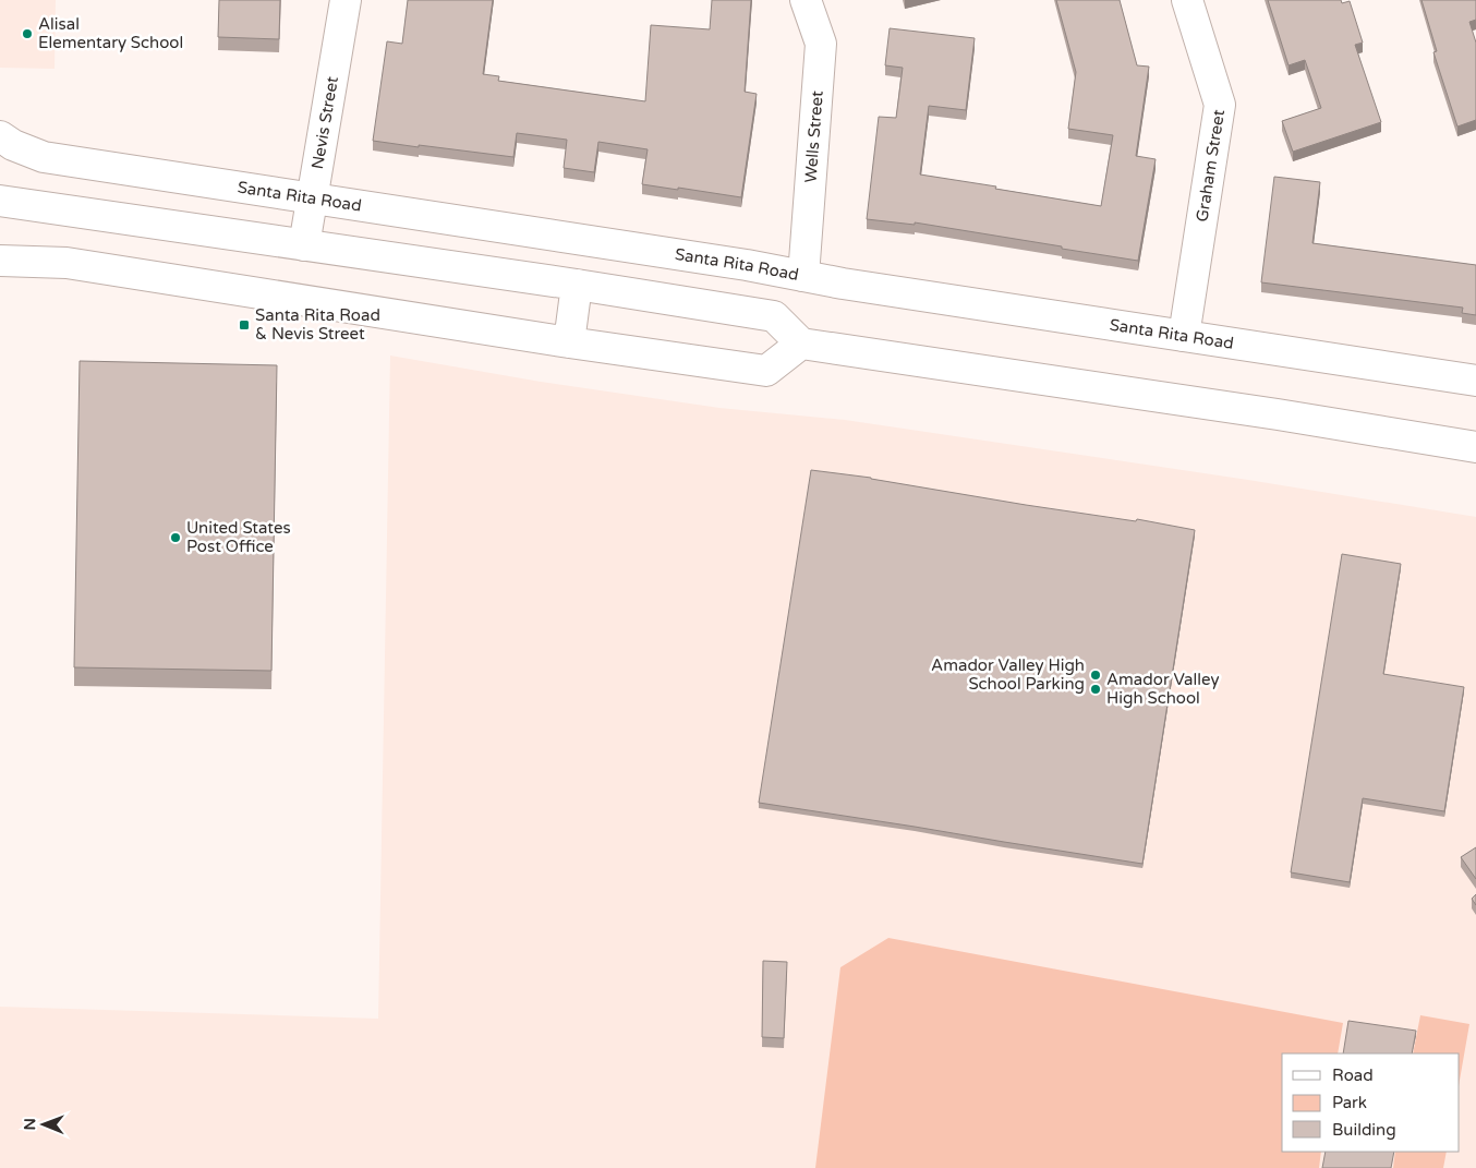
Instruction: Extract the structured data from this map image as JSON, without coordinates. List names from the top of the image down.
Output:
{
  "streets": {
    "main road": [
      "Nevis Street",
      "Wells Street",
      "Graham Street",
      "Santa Rita Road"
    ]
  },
  "crossings": [
    ["Nevis Street", "Santa Rita Road"],
    ["Wells Street", "Santa Rita Road"],
    ["Graham Street", "Santa Rita Road"]
  ],
  "places": {
    "other": [
      "Alisal Elementary School",
      "United States Post Office",
      "Amador Valley High School Parking",
      "Amador Valley High School"
    ],
    "transit": ["Santa Rita Road & Nevis Street"]
  },
  "legend": ["Road", "Park", "Building"],
  "north": "left"
}
